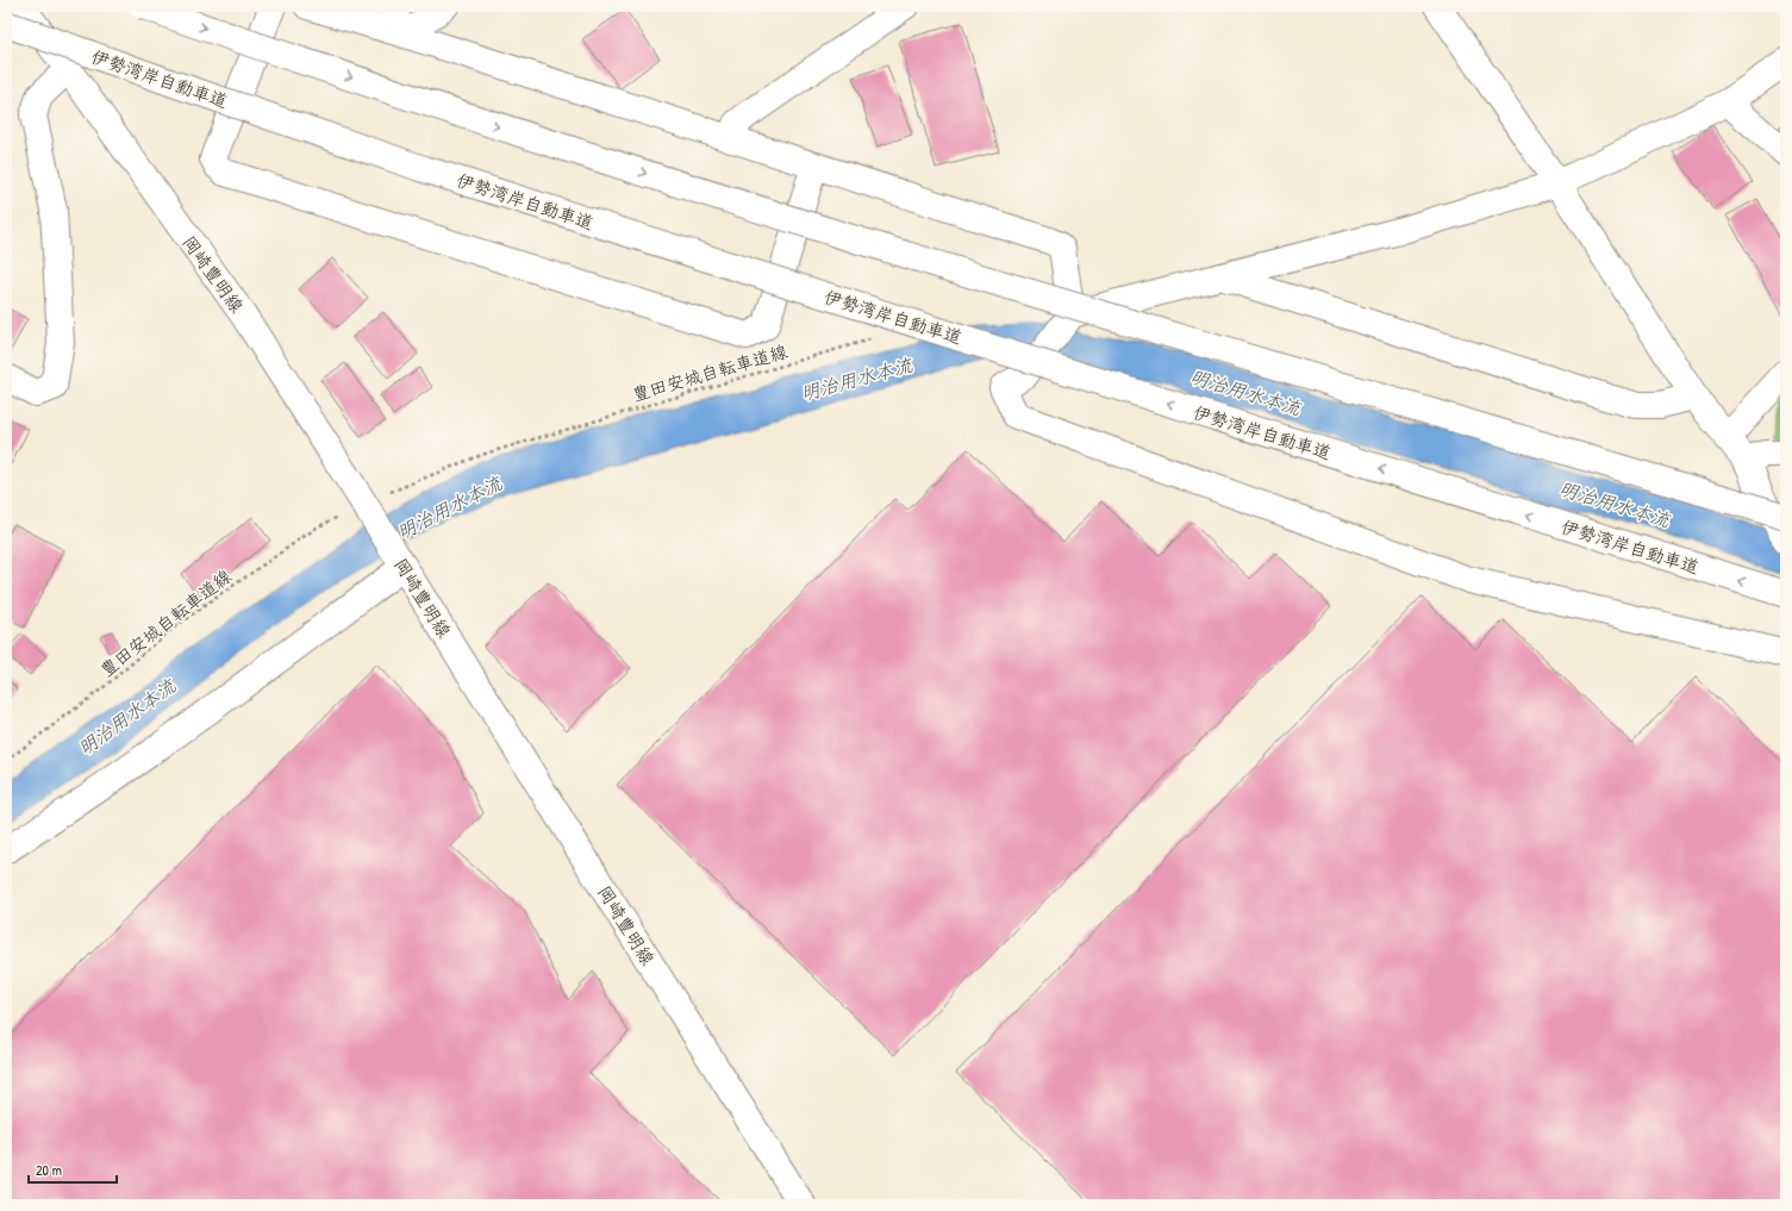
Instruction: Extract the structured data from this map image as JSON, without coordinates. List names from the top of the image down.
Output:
{
  "streets": {
    "main road": ["伊勢湾岸自動車道", "岡崎豊明線"],
    "path": ["豊田安城自転車道線"]
  },
  "crossings": [
    ["岡崎豊明線", "豊田安城自転車道線"]
  ],
  "water": ["明治用水本流"],
  "scale_bar": "20 m"
}
